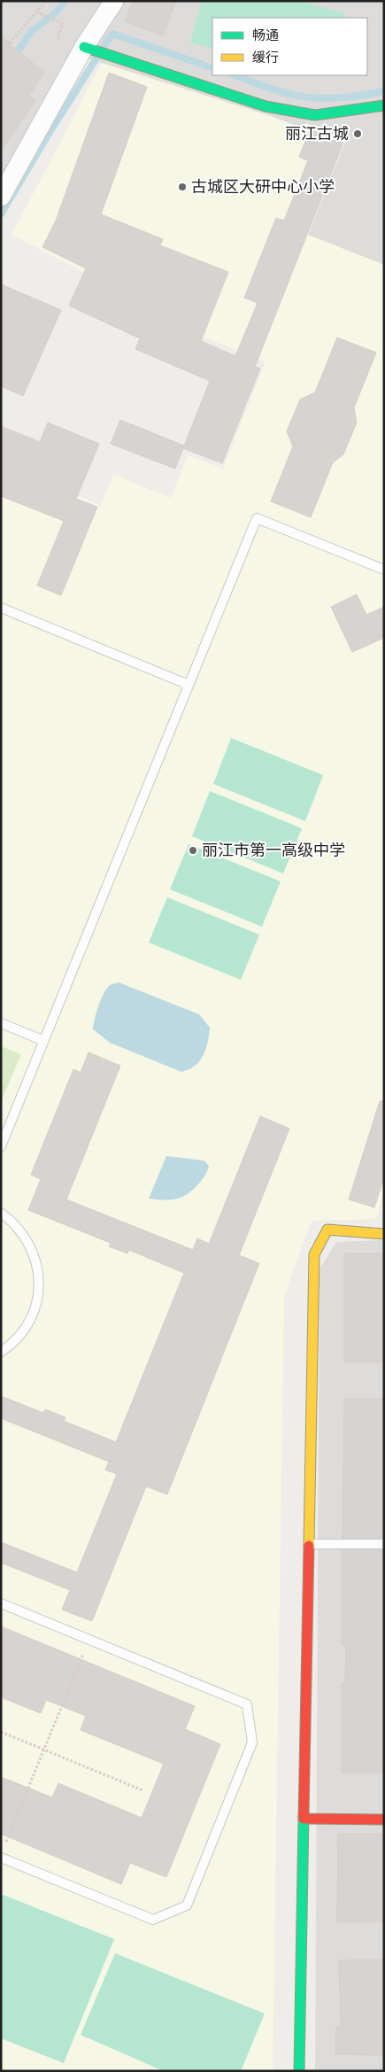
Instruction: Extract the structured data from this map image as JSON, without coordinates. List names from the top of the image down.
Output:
{
  "places": ["丽江古城", "古城区大研中心小学", "丽江市第一高级中学"],
  "legend": ["畅通", "缓行"]
}
